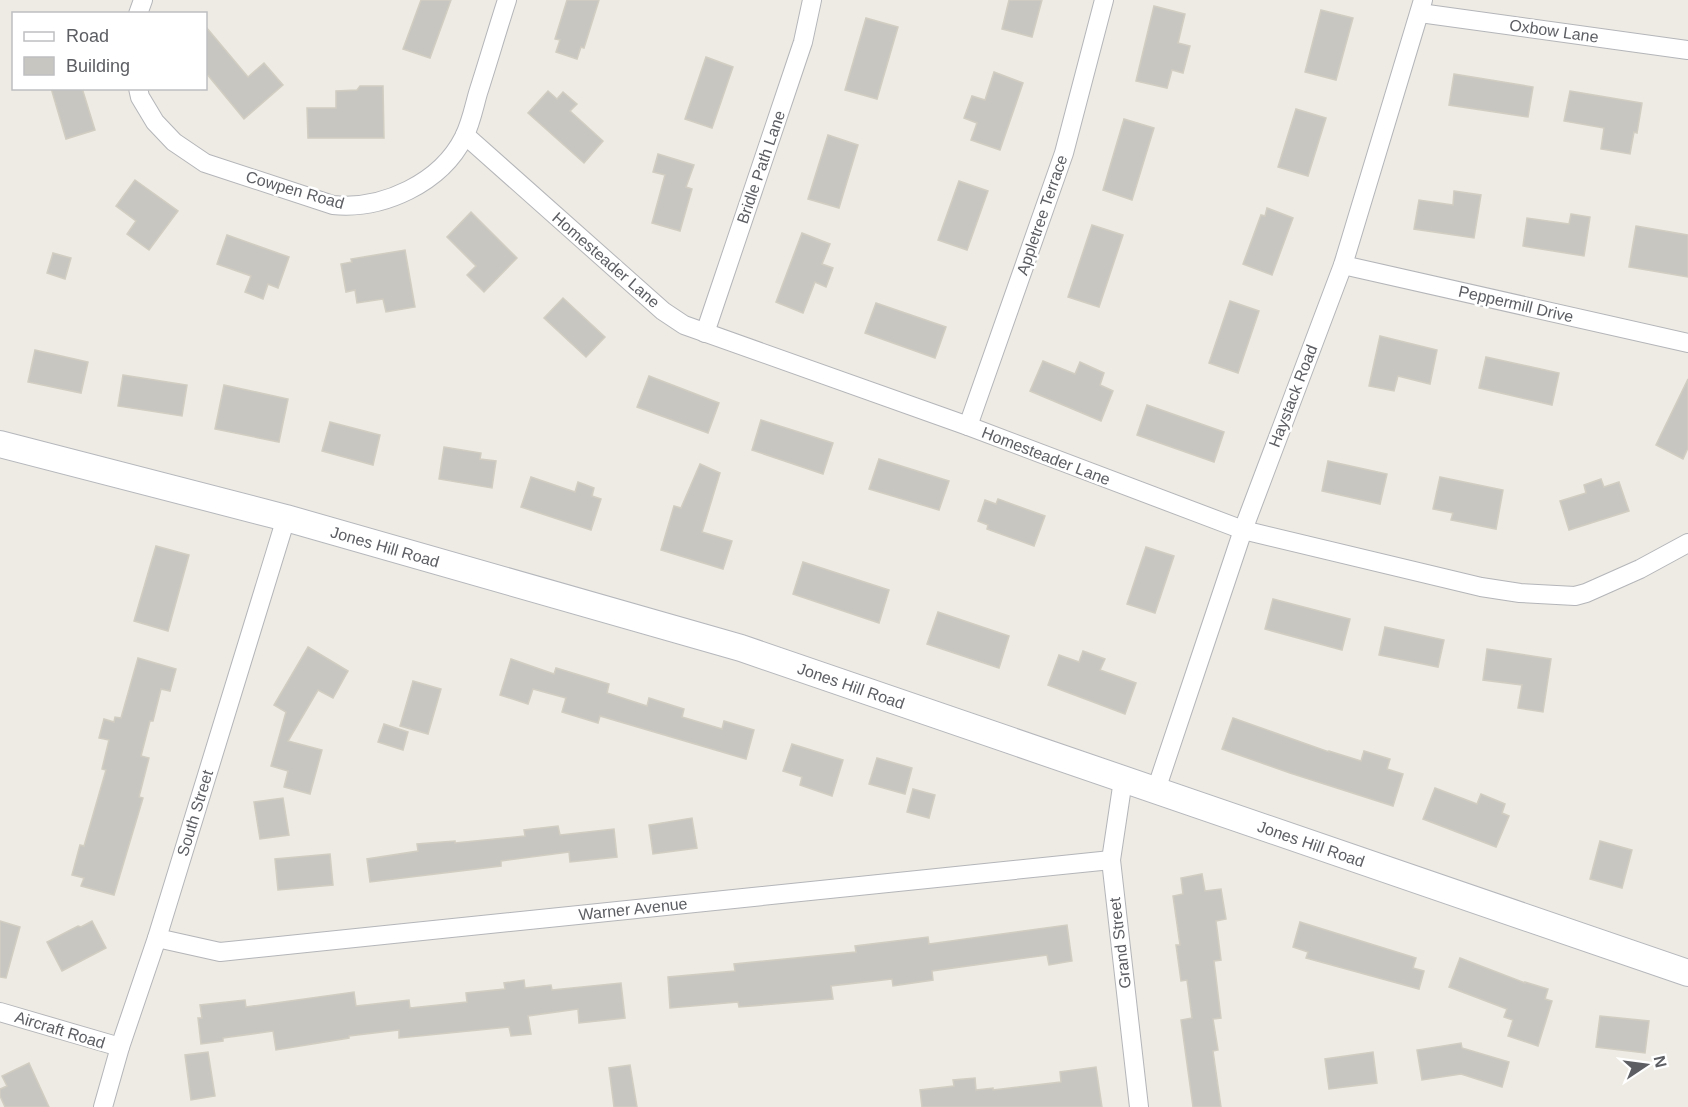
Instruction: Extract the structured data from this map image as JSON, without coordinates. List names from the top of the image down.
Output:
{
  "streets": {
    "main road": ["Jones Hill Road"],
    "street": [
      "Oxbow Lane",
      "Bridle Path Lane",
      "Cowpen Road",
      "Appletree Terrace",
      "Homesteader Lane",
      "Peppermill Drive",
      "Haystack Road",
      "South Street",
      "Warner Avenue",
      "Grand Street",
      "Aircraft Road"
    ]
  },
  "crossings": [
    ["Oxbow Lane", "Haystack Road"],
    ["Bridle Path Lane", "Homesteader Lane"],
    ["Cowpen Road", "Homesteader Lane"],
    ["Appletree Terrace", "Homesteader Lane"],
    ["Homesteader Lane", "Haystack Road"],
    ["Peppermill Drive", "Haystack Road"],
    ["Haystack Road", "Jones Hill Road"],
    ["Jones Hill Road", "South Street"],
    ["Jones Hill Road", "Grand Street"],
    ["South Street", "Warner Avenue"],
    ["South Street", "Aircraft Road"],
    ["Warner Avenue", "Grand Street"]
  ],
  "legend": ["Road", "Building"],
  "north": "right"
}
